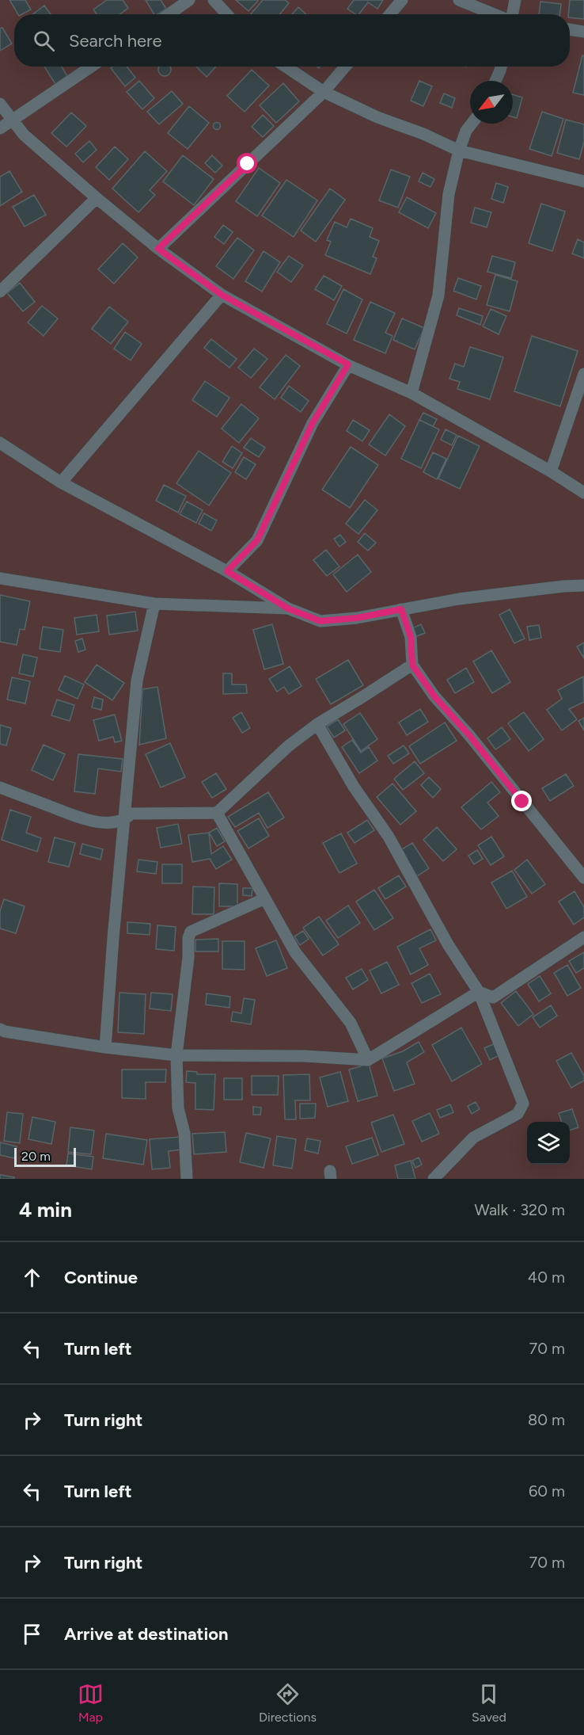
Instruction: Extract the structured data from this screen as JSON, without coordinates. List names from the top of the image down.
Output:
{
  "scale_bar": "20 m",
  "north": "bottom left",
  "page": {
    "search": "Search here",
    "scale": "20 m",
    "heading": ["4 min", "Walk · 320 m"],
    "list": [
      ["Continue", "40 m"],
      ["Turn left", "70 m"],
      ["Turn right", "80 m"],
      ["Turn left", "60 m"],
      ["Turn right", "70 m"],
      "Arrive at destination"
    ],
    "nav": ["Map", "Directions", "Saved"]
  }
}
